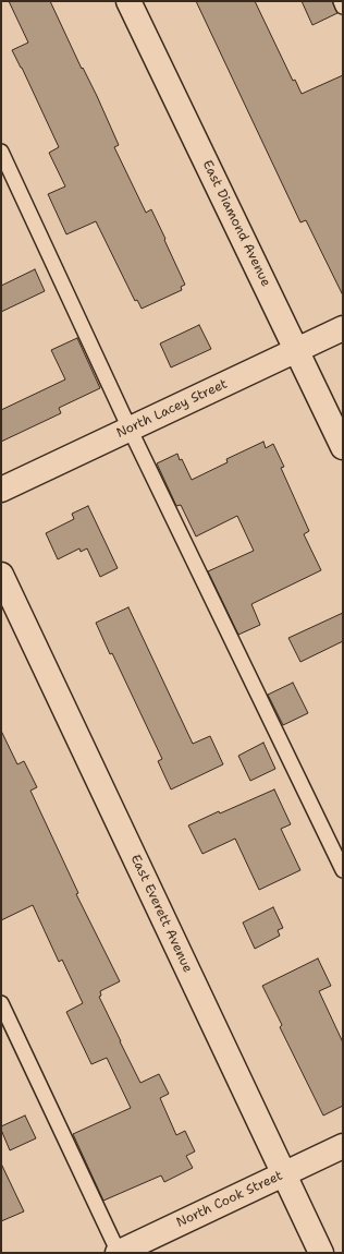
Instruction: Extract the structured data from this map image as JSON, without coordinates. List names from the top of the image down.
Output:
{
  "streets": {
    "street": [
      "East Diamond Avenue",
      "North Lacey Street",
      "East Everett Avenue",
      "North Cook Street"
    ]
  },
  "crossings": [
    ["East Diamond Avenue", "North Lacey Street"],
    ["East Everett Avenue", "North Cook Street"]
  ]
}
